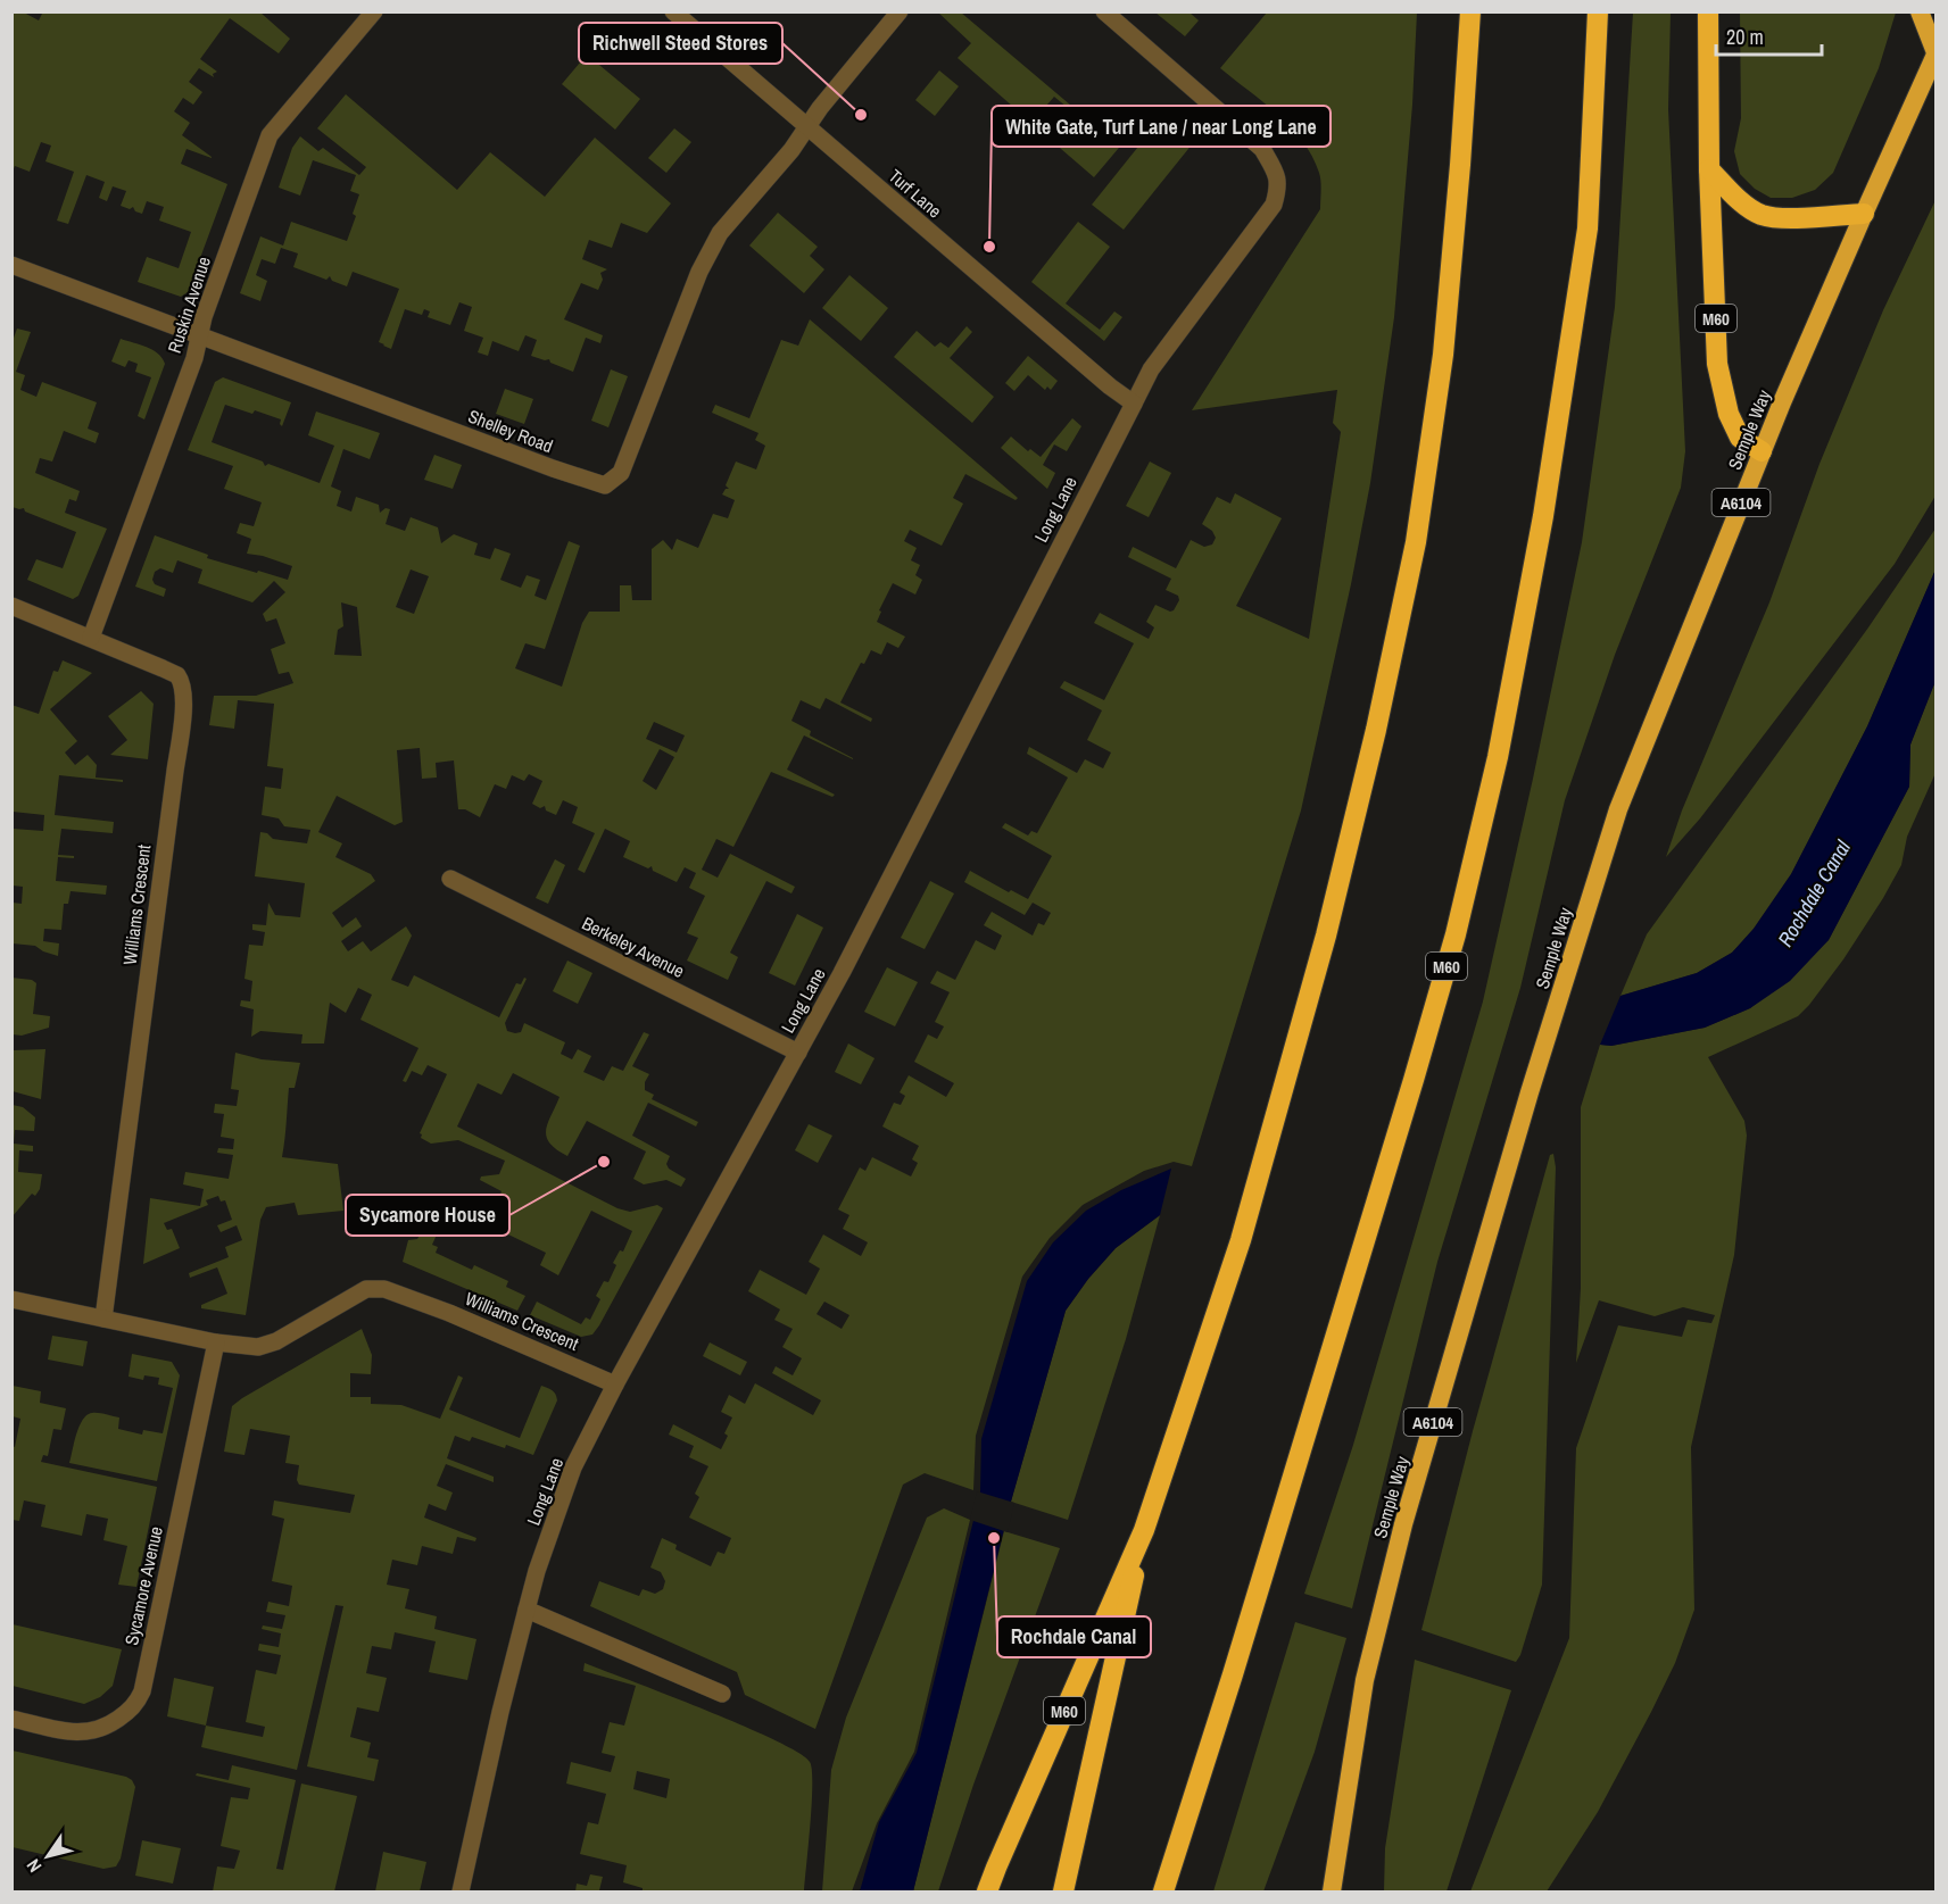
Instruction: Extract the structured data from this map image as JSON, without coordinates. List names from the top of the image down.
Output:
{
  "streets": {
    "highway": ["M60", "Semple Way", "A6104"],
    "street": [
      "Turf Lane",
      "Ruskin Avenue",
      "Shelley Road",
      "Long Lane",
      "Williams Crescent",
      "Berkeley Avenue",
      "Sycamore Avenue"
    ]
  },
  "crossings": [
    ["Turf Lane", "Shelley Road"],
    ["Turf Lane", "Long Lane"],
    ["Ruskin Avenue", "Shelley Road"],
    ["Ruskin Avenue", "Williams Crescent"],
    ["M60", "Semple Way"],
    ["Long Lane", "Williams Crescent"],
    ["Long Lane", "Berkeley Avenue"],
    ["Williams Crescent", "Sycamore Avenue"]
  ],
  "water": ["Rochdale Canal"],
  "places": [
    "Richwell Steed Stores",
    "White Gate, Turf Lane / near Long Lane",
    "Sycamore House",
    "Rochdale Canal"
  ],
  "scale_bar": "20 m",
  "north": "bottom left"
}
